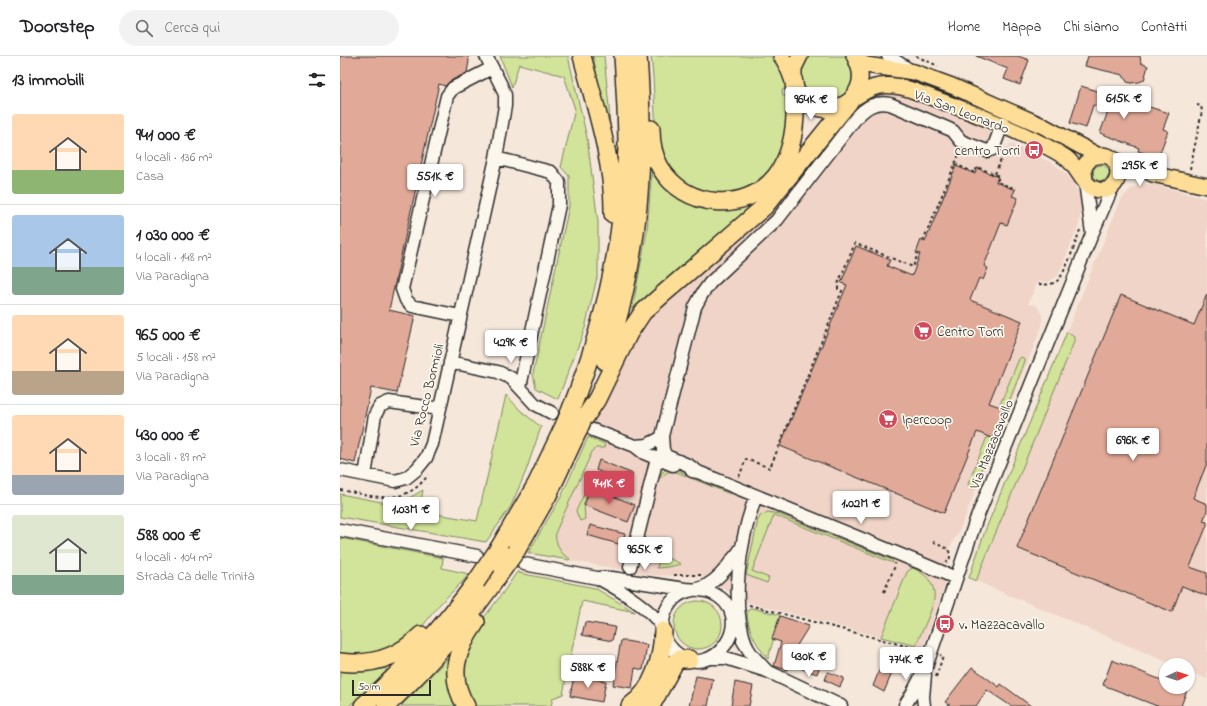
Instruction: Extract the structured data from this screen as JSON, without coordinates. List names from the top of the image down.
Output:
{
  "streets": {
    "main road": ["Via San Leonardo"],
    "street": ["Via Rocco Bormioli", "Via Mazzacavallo"]
  },
  "crossings": [
    ["Via San Leonardo", "Via Mazzacavallo"]
  ],
  "places": {
    "bus stop": ["centro Torri", "v. Mazzacavallo"],
    "supermarket": ["Centro Torri", "Ipercoop"]
  },
  "scale_bar": "50 m",
  "north": "right",
  "page": {
    "header": "Doorstep",
    "search": "Cerca qui",
    "nav": [
      "Home",
      "Mappa",
      "Chi siamo",
      "Contatti"
    ],
    "heading": "13 immobili",
    "price": [
      "615K €",
      "964K €",
      "295K €",
      "551K €",
      "429K €",
      "696K €",
      "941K €",
      "1.02M €",
      "1.03M €",
      "965K €",
      "430K €",
      "774K €",
      "588K €"
    ],
    "list": [
      {
        "name": "941 000 €",
        "note": "4 locali · 136 m² · Casa"
      },
      {
        "name": "1 030 000 €",
        "note": "4 locali · 148 m² · Via Paradigna"
      },
      {
        "name": "965 000 €",
        "note": "5 locali · 158 m² · Via Paradigna"
      },
      {
        "name": "430 000 €",
        "note": "3 locali · 89 m² · Via Paradigna"
      },
      {
        "name": "588 000 €",
        "note": "4 locali · 104 m² · Strada Cà delle Trinità"
      }
    ],
    "scale": "50 m"
  }
}
